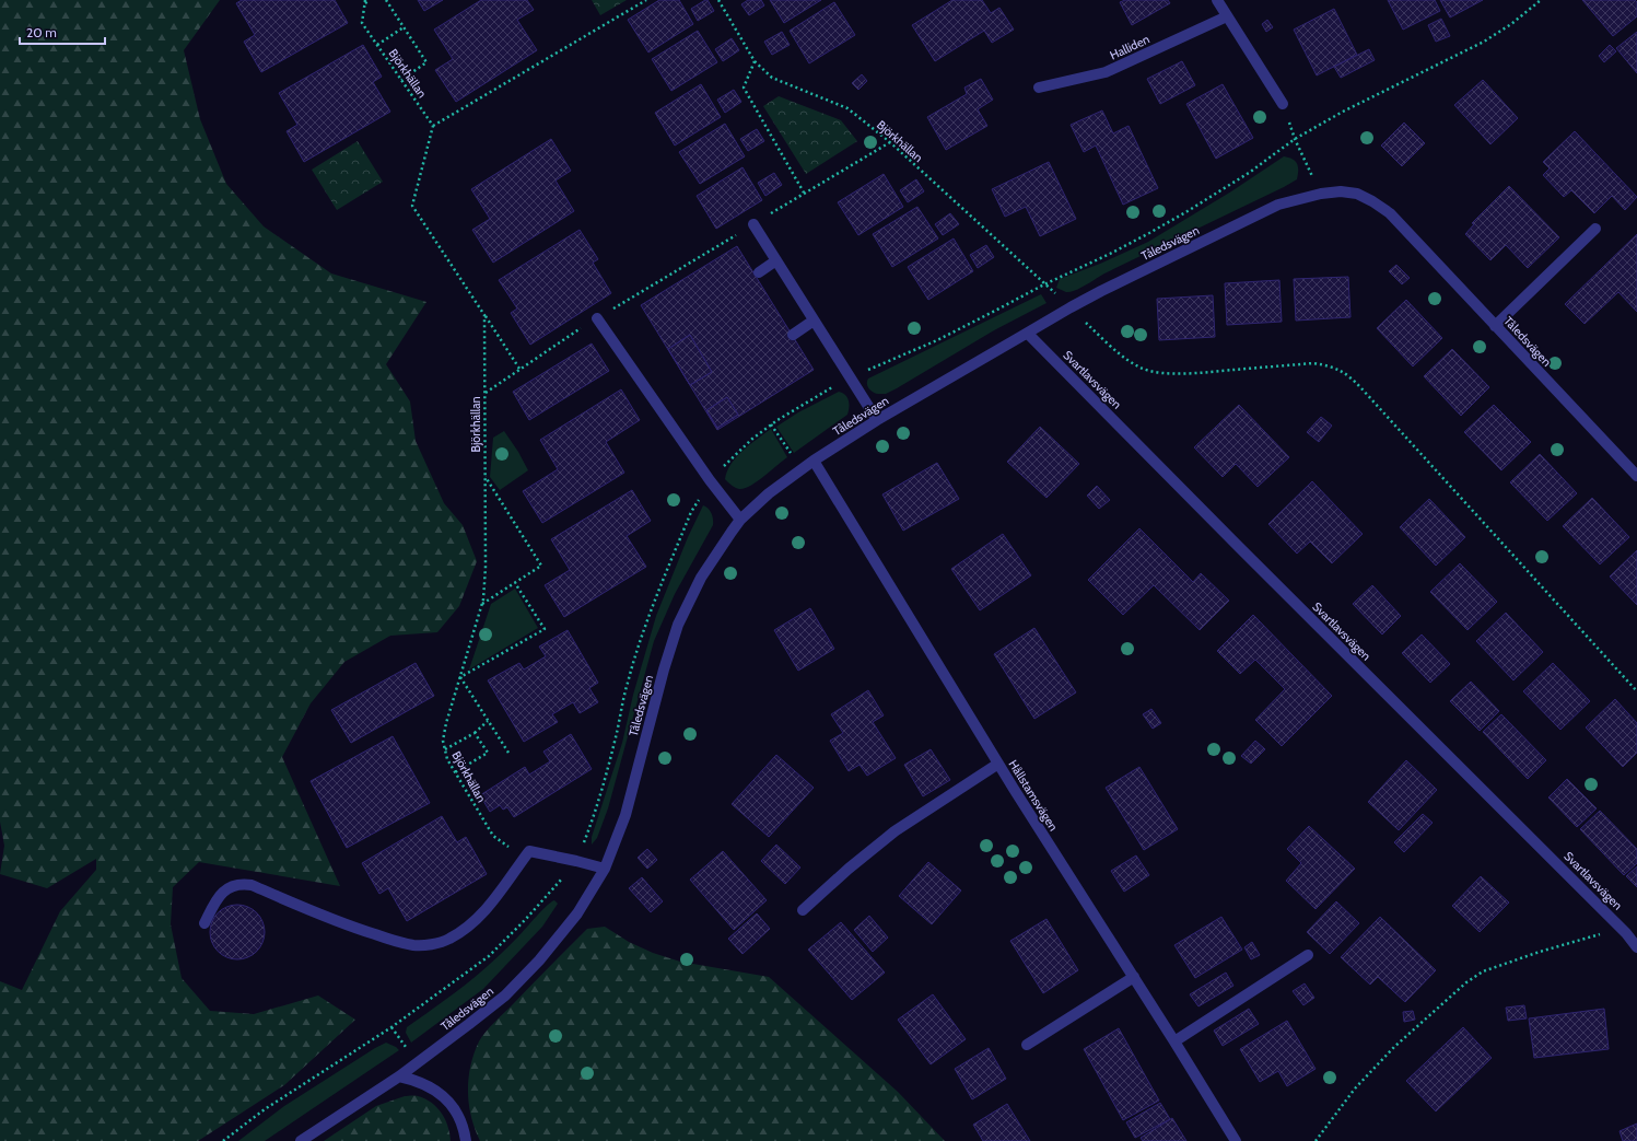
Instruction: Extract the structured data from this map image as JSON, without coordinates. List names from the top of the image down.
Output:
{
  "streets": {
    "street": [
      "Halliden",
      "Tåledsvägen",
      "Svartlavsvägen",
      "Hållstamsvägen"
    ],
    "path": ["Björkhällan"]
  },
  "crossings": [
    ["Björkhällan", "Tåledsvägen"],
    ["Tåledsvägen", "Svartlavsvägen"],
    ["Tåledsvägen", "Hållstamsvägen"]
  ],
  "scale_bar": "20 m"
}
